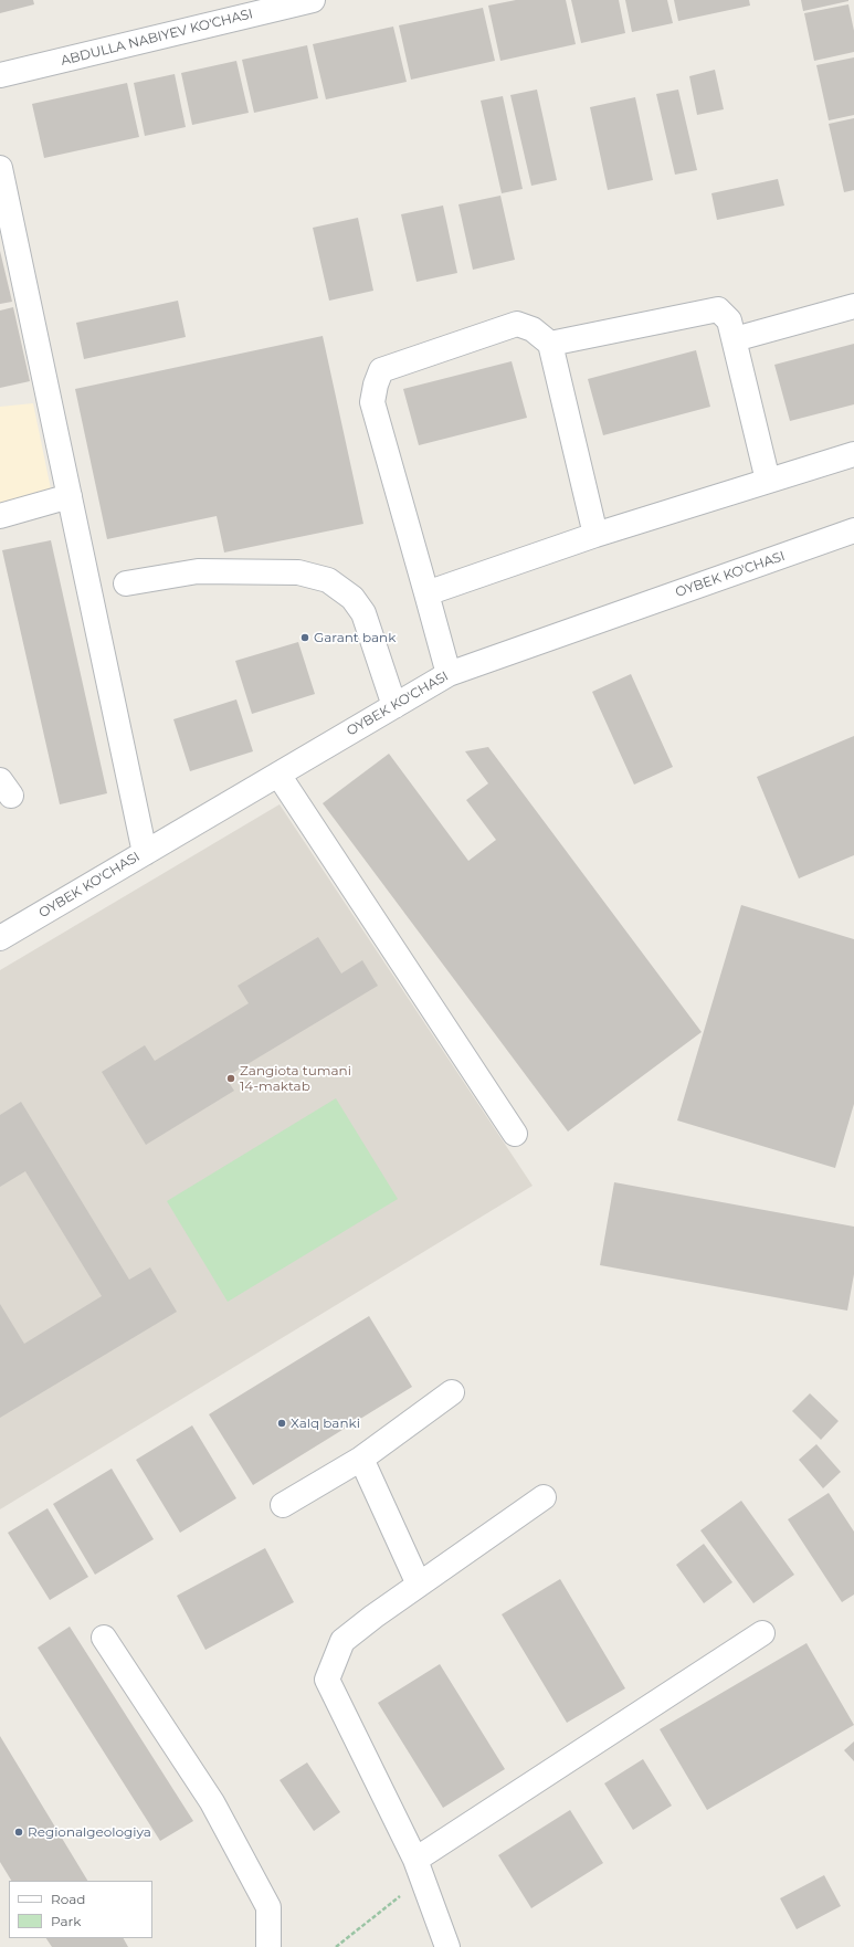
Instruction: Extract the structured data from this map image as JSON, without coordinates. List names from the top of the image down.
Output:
{
  "streets": {
    "street": ["ABDULLA NABIYEV KO'CHASI", "OYBEK KO'CHASI"]
  },
  "places": [
    "Garant bank",
    "Zangiota tumani 14-maktab",
    "Xalq banki",
    "Regionalgeologiya"
  ],
  "legend": ["Road", "Park"]
}
